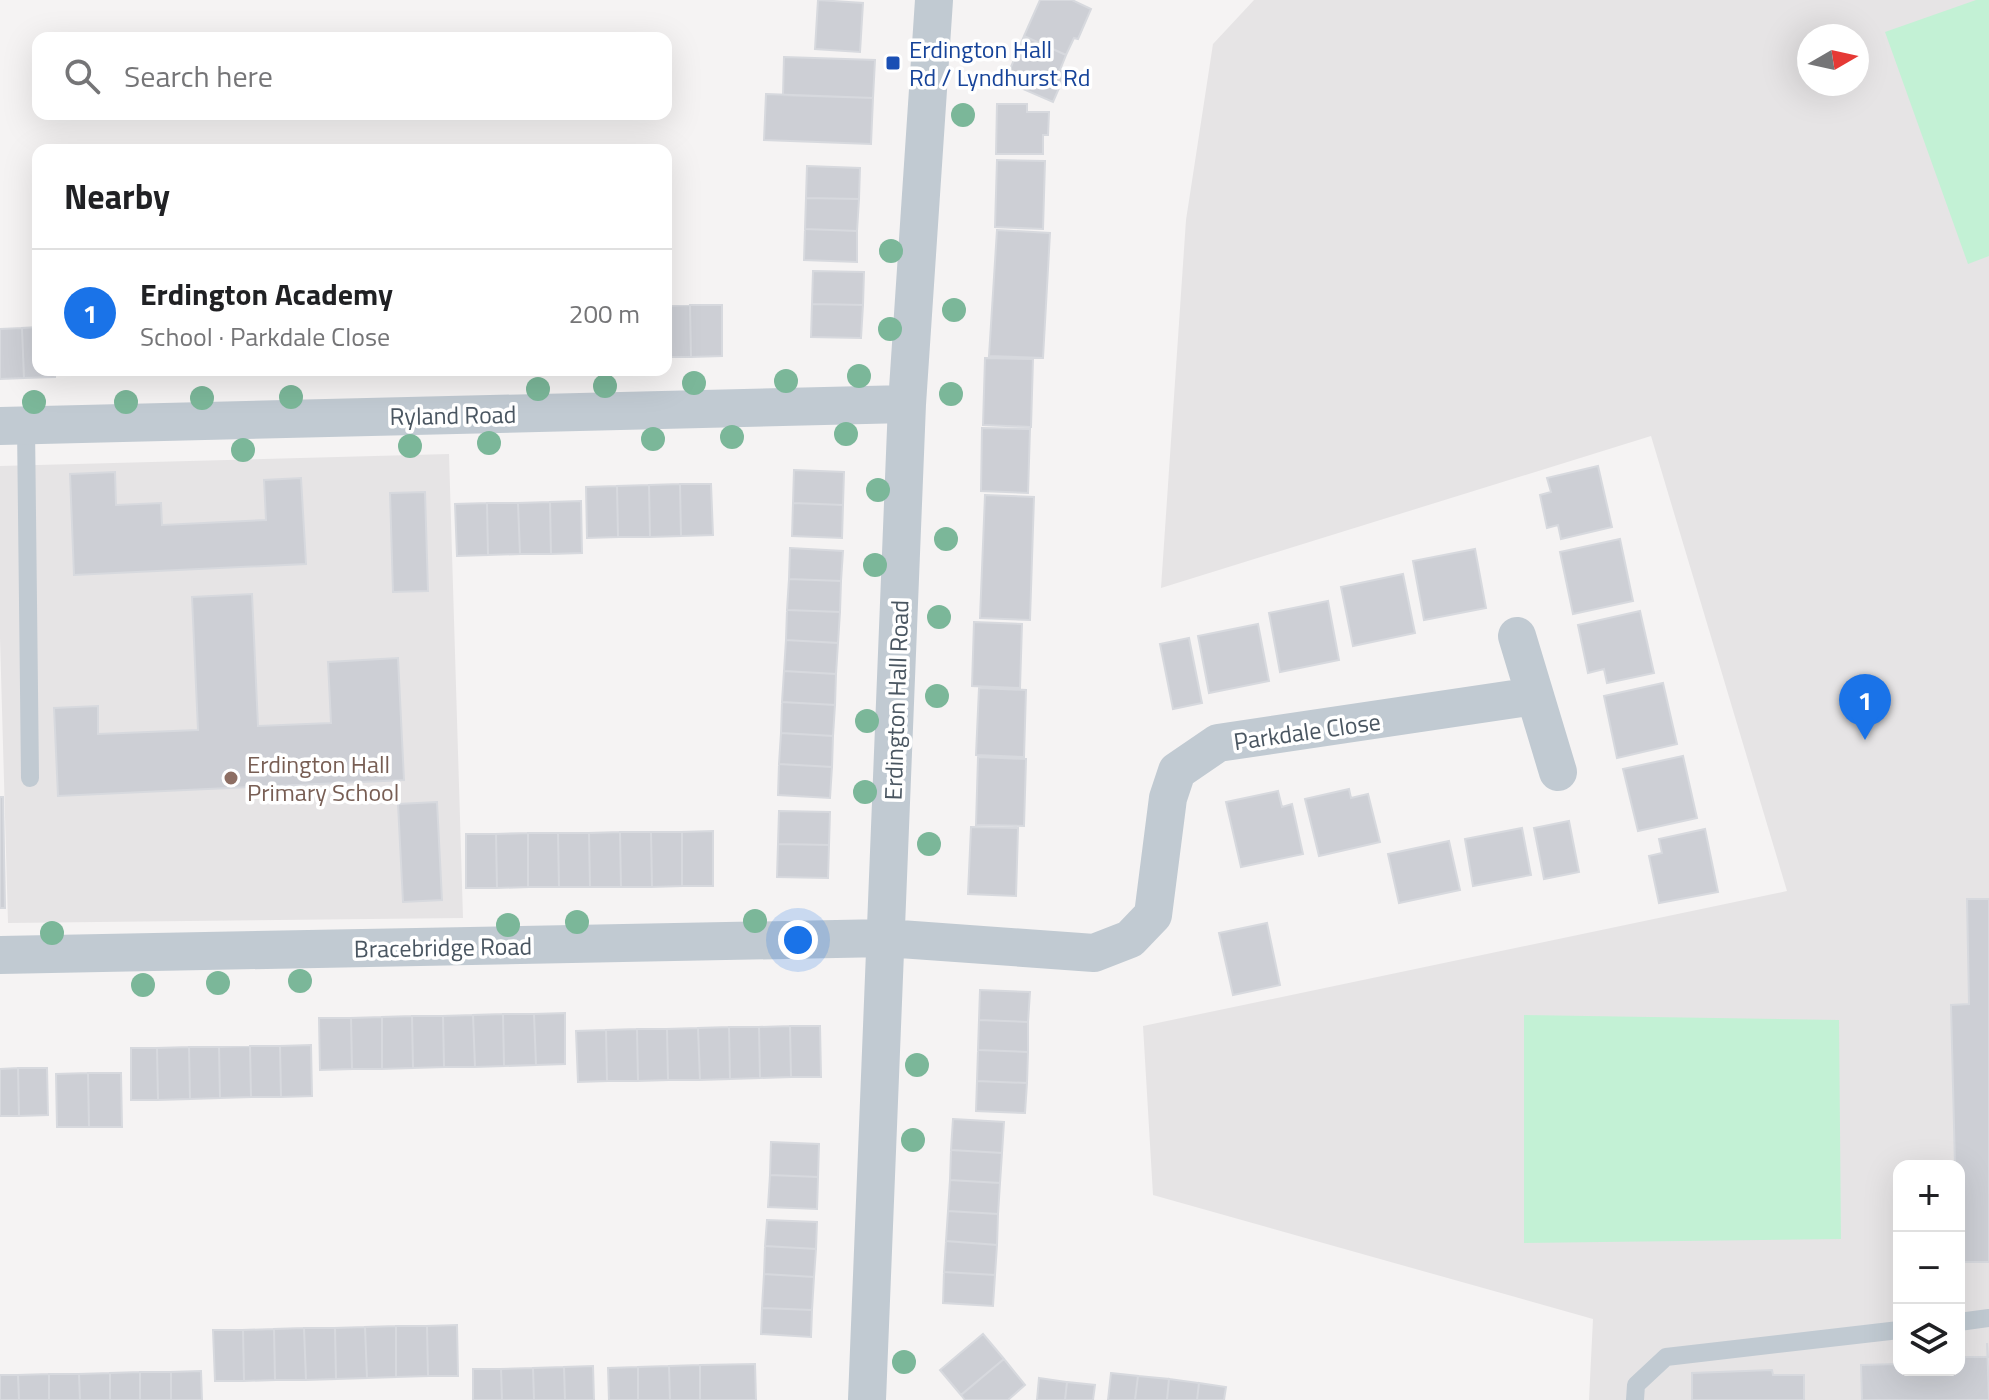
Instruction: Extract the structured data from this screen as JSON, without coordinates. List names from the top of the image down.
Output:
{
  "streets": {
    "street": [
      "Ryland Road",
      "Erdington Hall Road",
      "Parkdale Close",
      "Bracebridge Road"
    ]
  },
  "crossings": [
    ["Ryland Road", "Erdington Hall Road"],
    ["Erdington Hall Road", "Parkdale Close"],
    ["Erdington Hall Road", "Bracebridge Road"],
    ["Parkdale Close", "Bracebridge Road"]
  ],
  "places": {
    "transit": ["Erdington Hall Rd / Lyndhurst Rd"],
    "other": ["Erdington Hall Primary School"]
  },
  "north": "right",
  "page": {
    "search": "Search here",
    "heading": "Nearby",
    "list": [
      {
        "mark": "1",
        "name": "Erdington Academy",
        "note": "School · Parkdale Close",
        "value": "200 m"
      }
    ],
    "pins": "1",
    "map_buttons": ["+", "−"]
  }
}
